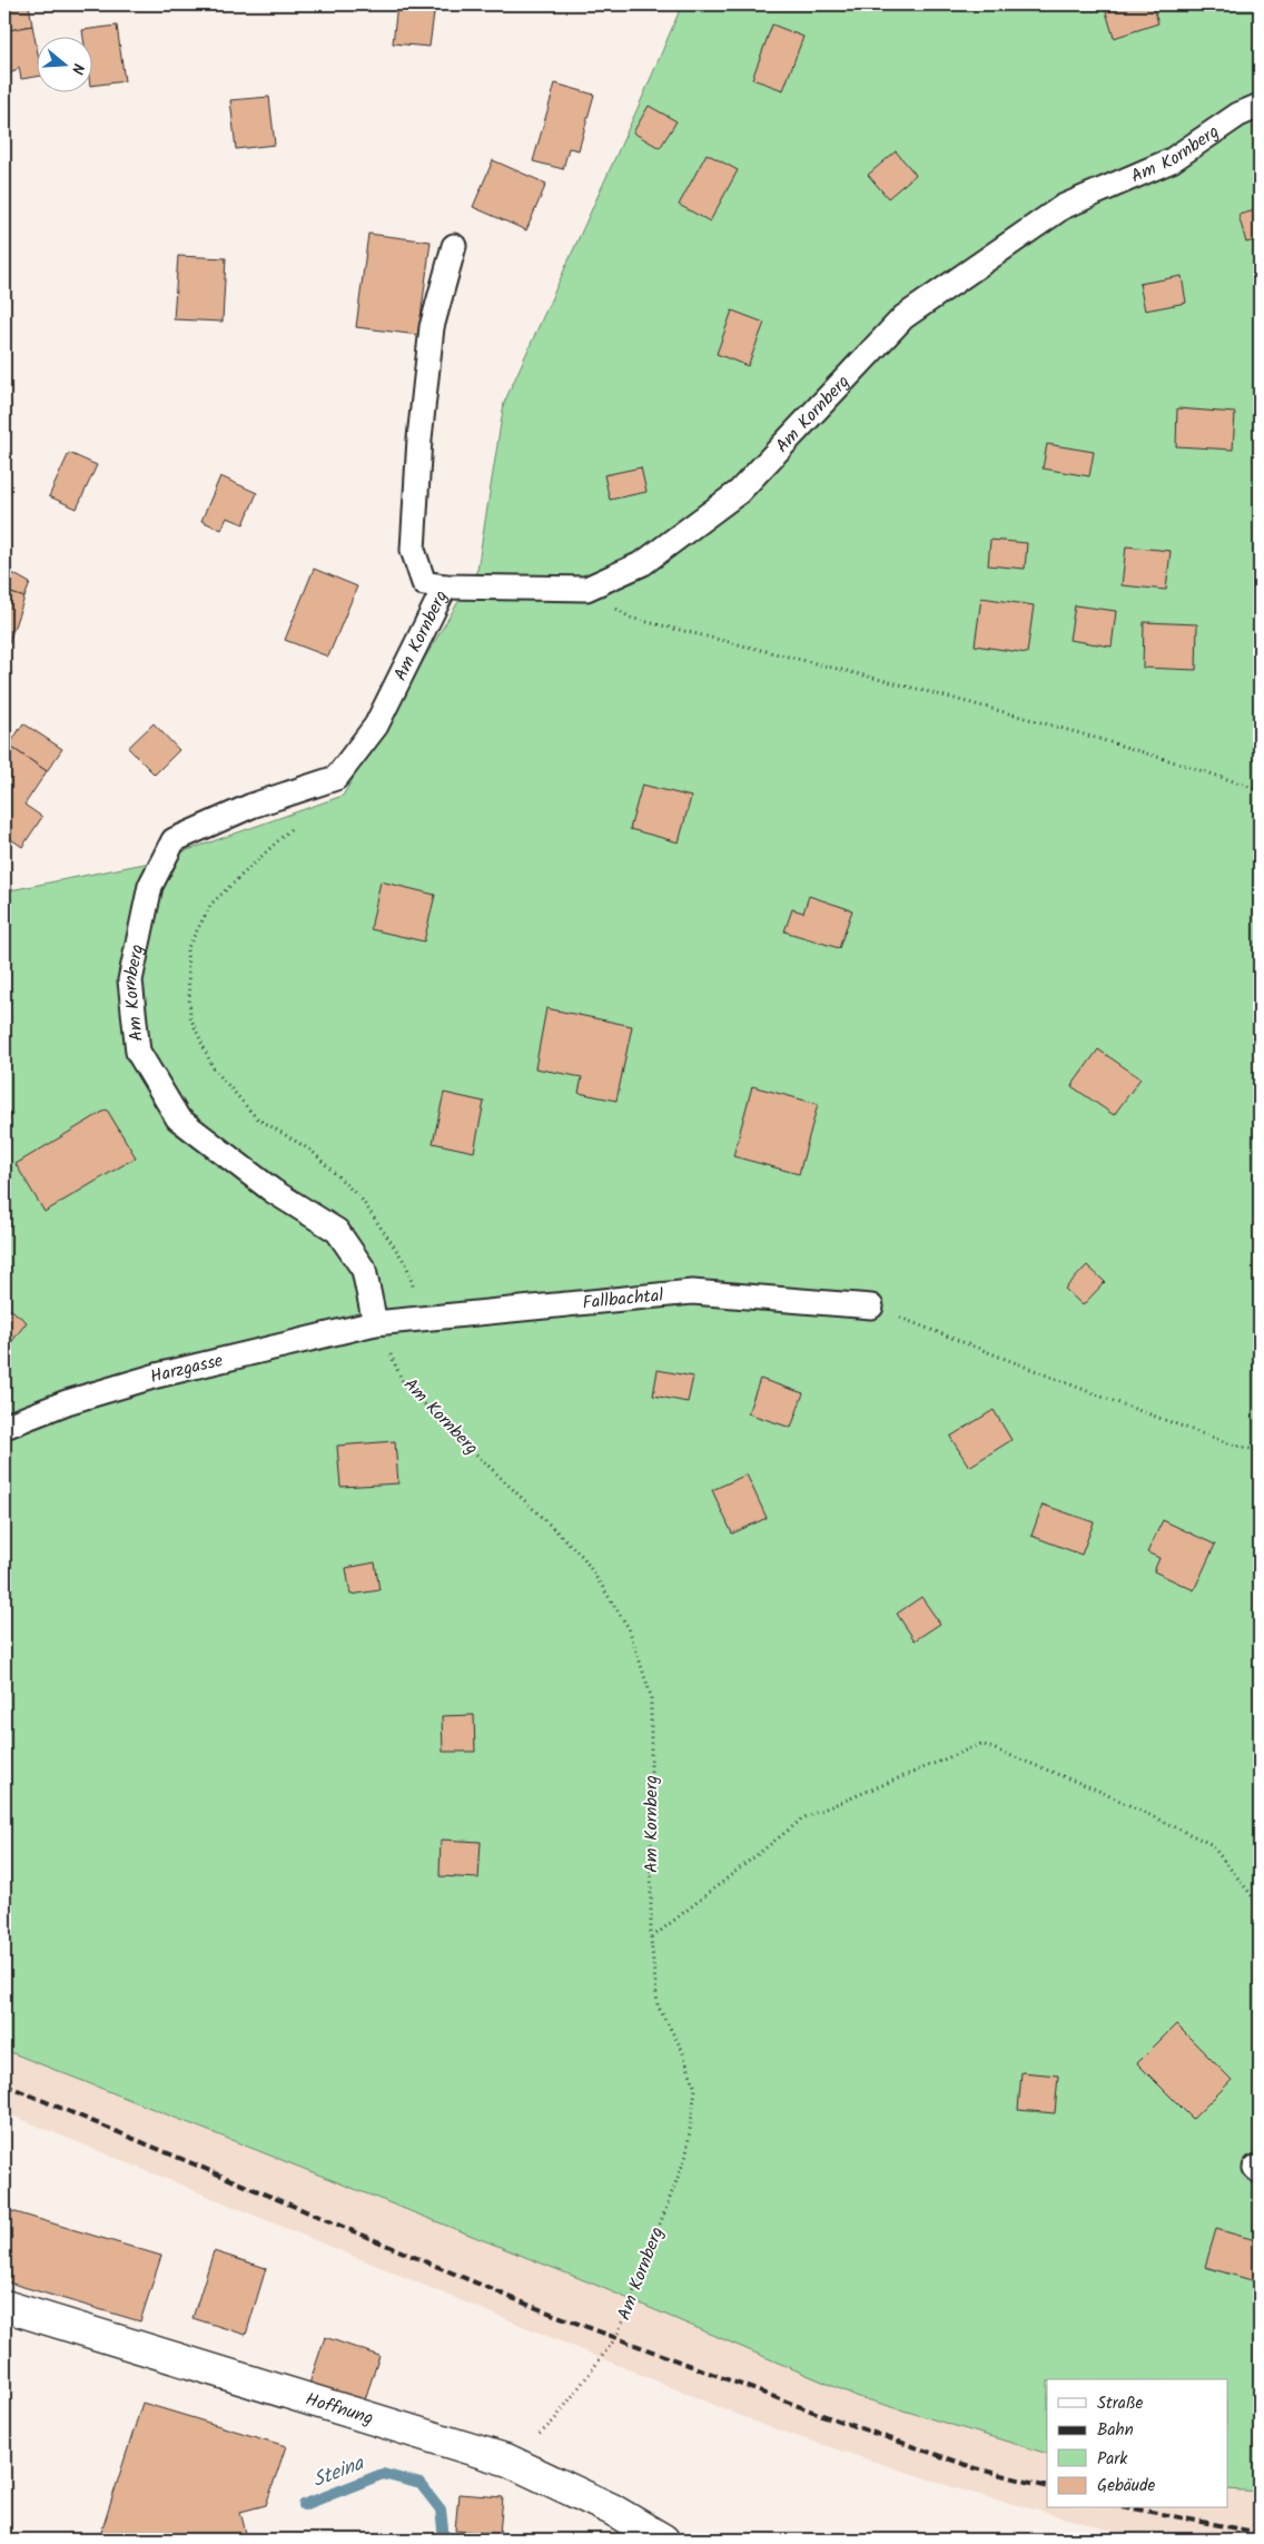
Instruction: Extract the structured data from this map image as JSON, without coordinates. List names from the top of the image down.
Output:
{
  "streets": {
    "street": ["Hoffnung"],
    "lane": ["Am Kornberg", "Fallbachtal", "Harzgasse"]
  },
  "crossings": [
    ["Am Kornberg", "Fallbachtal"],
    ["Am Kornberg", "Harzgasse"],
    ["Am Kornberg", "Hoffnung"],
    ["Fallbachtal", "Harzgasse"]
  ],
  "water": ["Steina"],
  "legend": [
    "Straße",
    "Bahn",
    "Park",
    "Gebäude"
  ],
  "north": "right"
}
